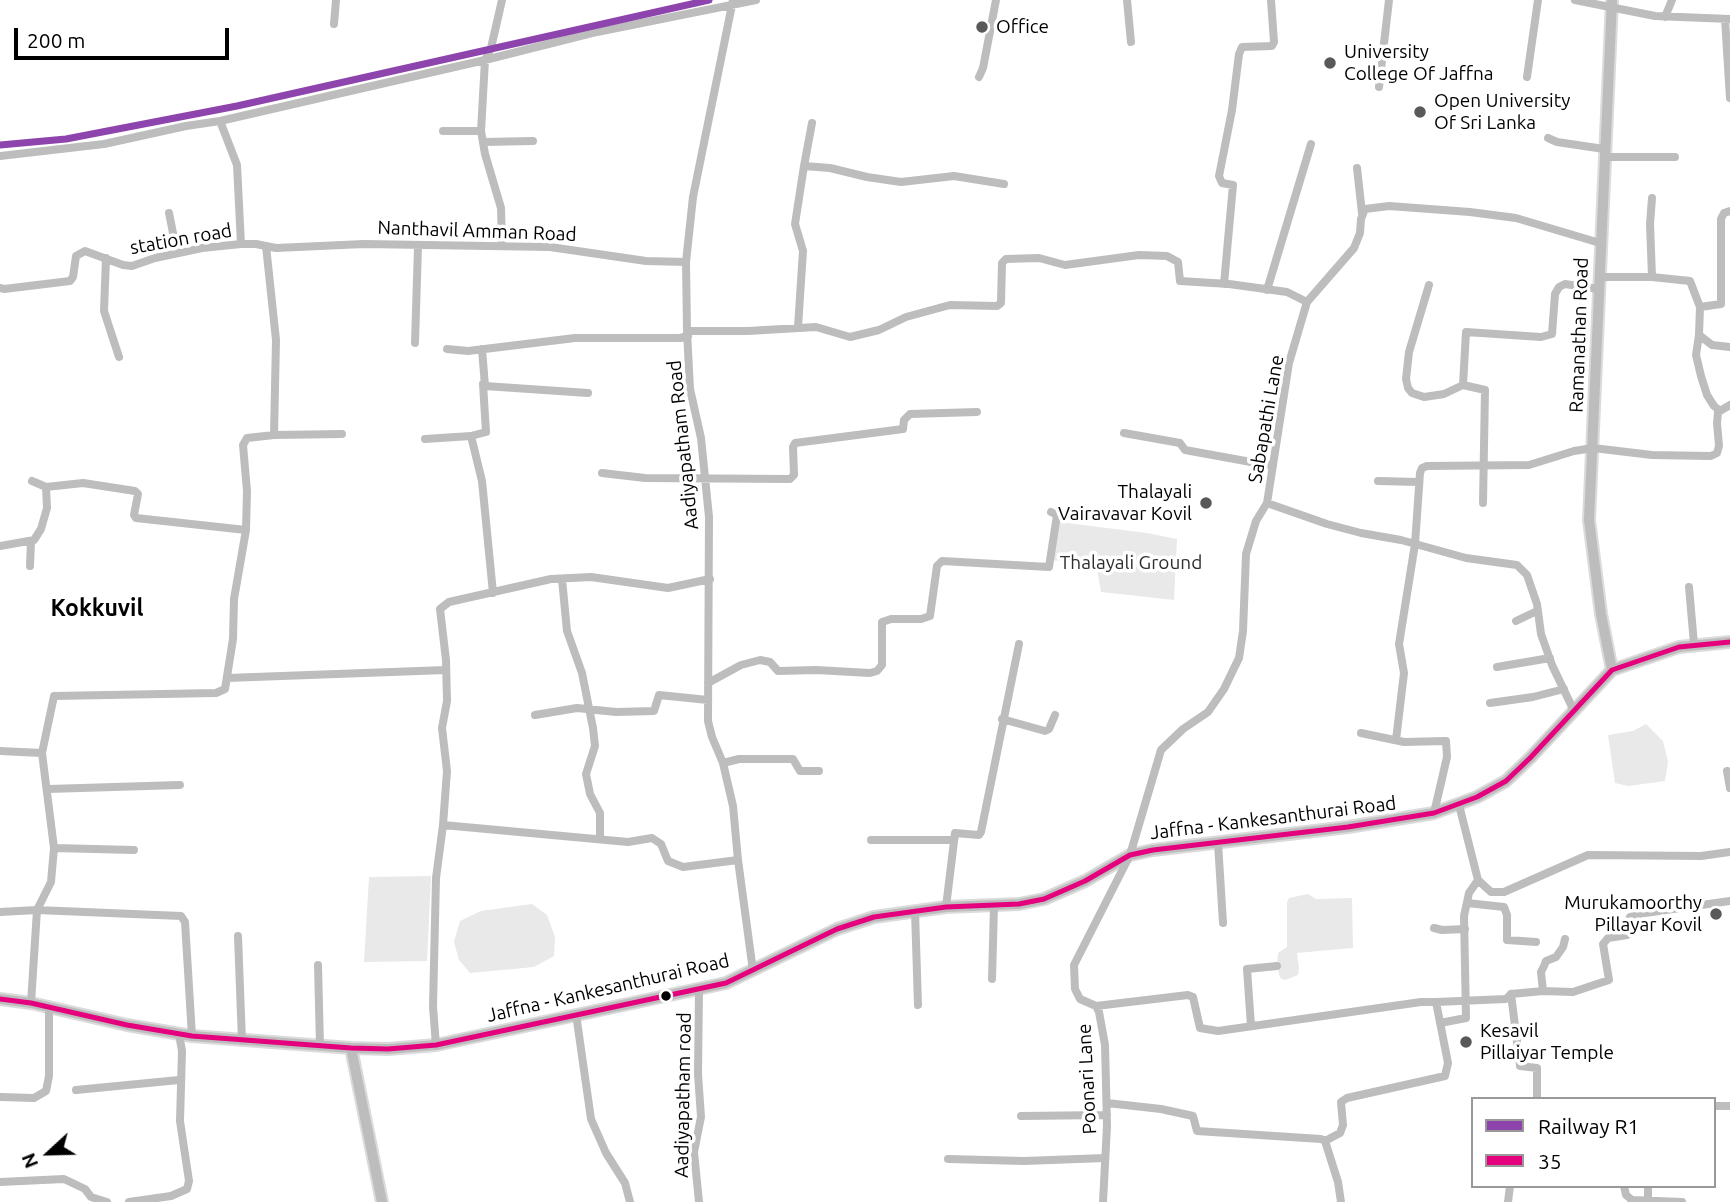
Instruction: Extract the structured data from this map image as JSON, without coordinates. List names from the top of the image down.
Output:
{
  "streets": {
    "main road": ["Ramanathan Road", "Jaffna - Kankesanthurai Road"],
    "street": [
      "Nanthavil Amman Road",
      "station road",
      "Sabapathi Lane",
      "Aadiyapatham Road",
      "Poonari Lane",
      "Aadiyapatham road"
    ]
  },
  "crossings": [
    ["Nanthavil Amman Road", "station road"],
    ["Nanthavil Amman Road", "Aadiyapatham Road"],
    ["Ramanathan Road", "Jaffna - Kankesanthurai Road"],
    ["Sabapathi Lane", "Jaffna - Kankesanthurai Road"],
    ["Sabapathi Lane", "Poonari Lane"],
    ["Aadiyapatham Road", "Jaffna - Kankesanthurai Road"],
    ["Jaffna - Kankesanthurai Road", "Poonari Lane"],
    ["Jaffna - Kankesanthurai Road", "Aadiyapatham road"]
  ],
  "districts": ["Kokkuvil"],
  "parks": ["Thalayali Ground"],
  "places": [
    "Office",
    "University College Of Jaffna",
    "Open University Of Sri Lanka",
    "Thalayali Vairavavar Kovil",
    "Murukamoorthy Pillayar Kovil",
    "Kesavil Pillaiyar Temple"
  ],
  "lines": ["rail line R1", "transit line 35"],
  "legend": ["Railway R1", "35"],
  "scale_bar": "200 m",
  "north": "left"
}
